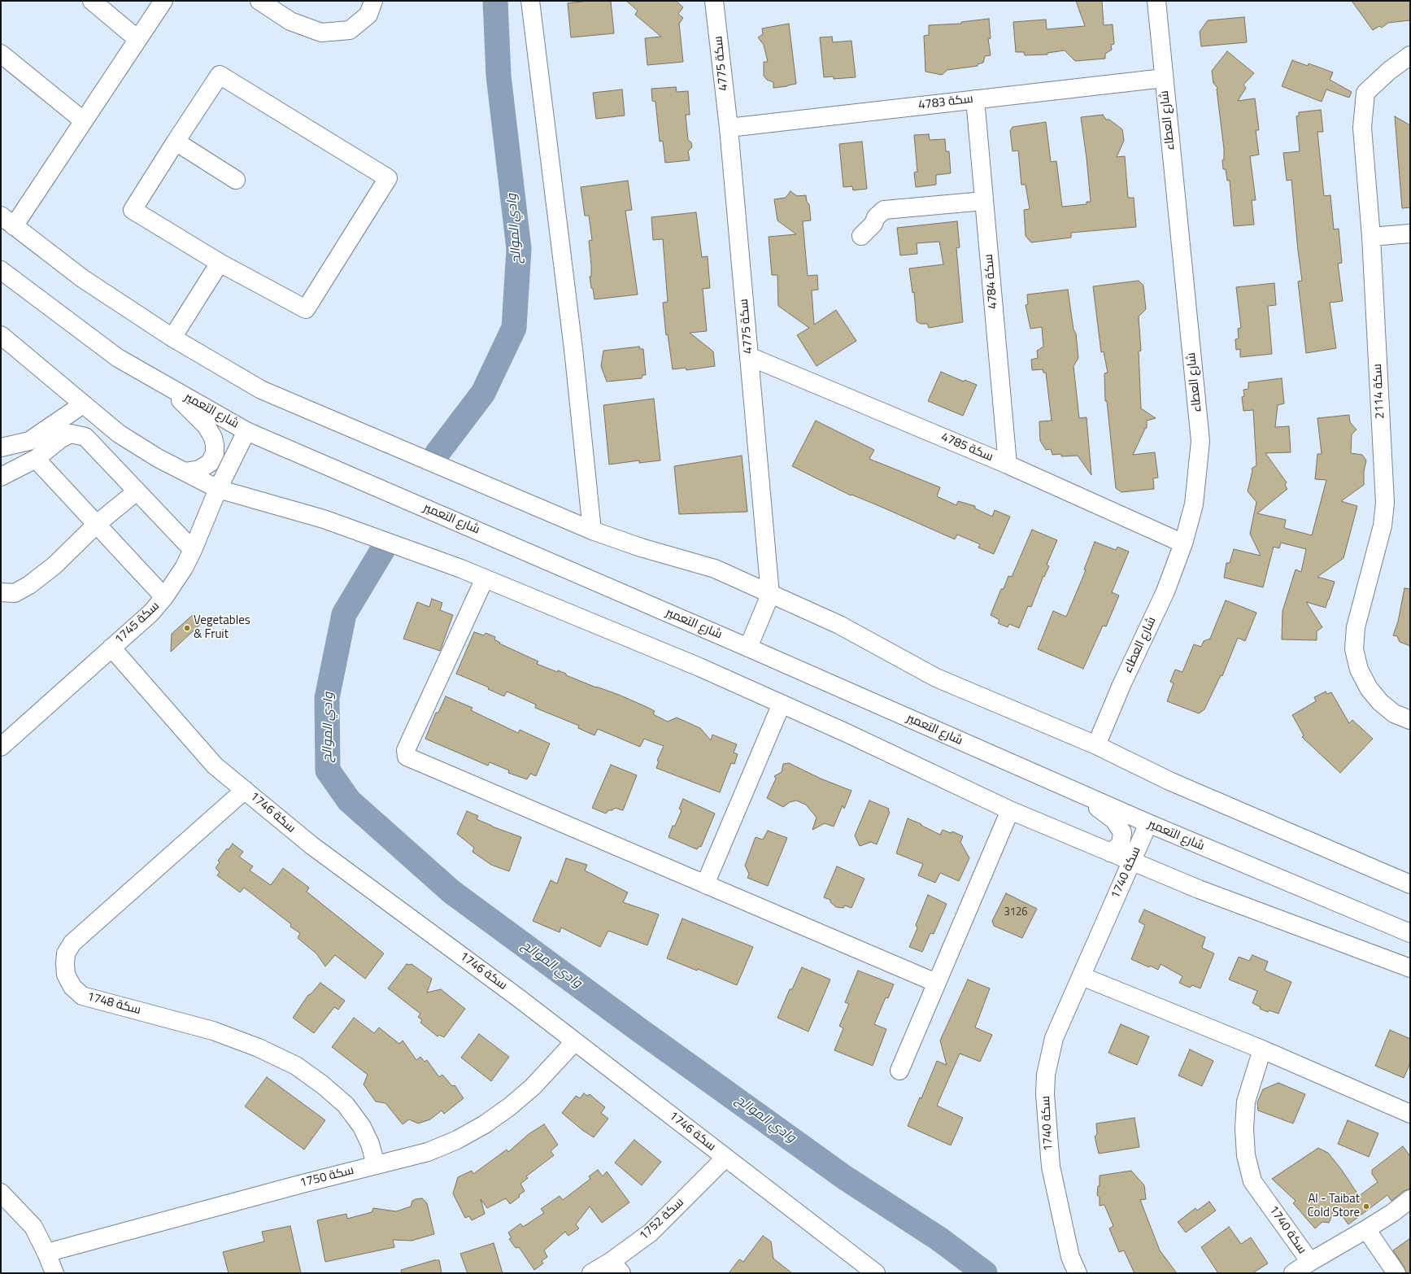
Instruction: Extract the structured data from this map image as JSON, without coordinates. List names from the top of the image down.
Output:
{
  "streets": {
    "street": [
      "سكة 4775",
      "سكة 4783",
      "شارع العطاء",
      "سكة 4784",
      "سكة 2114",
      "شارع التعمير",
      "سكة 4785",
      "سكة 1745",
      "سكة 1746",
      "سكة 1740",
      "سكة 1748",
      "سكة 1750",
      "سكة 1752"
    ]
  },
  "crossings": [
    ["سكة 4775", "سكة 4783"],
    ["سكة 4775", "شارع التعمير"],
    ["سكة 4775", "سكة 4785"],
    ["سكة 4783", "شارع العطاء"],
    ["سكة 4783", "سكة 4784"],
    ["شارع العطاء", "سكة 4785"],
    ["سكة 4784", "سكة 4785"],
    ["شارع التعمير", "سكة 1745"],
    ["شارع التعمير", "سكة 1740"],
    ["سكة 1745", "سكة 1746"],
    ["سكة 1746", "سكة 1748"],
    ["سكة 1746", "سكة 1750"],
    ["سكة 1746", "سكة 1752"],
    ["سكة 1748", "سكة 1750"]
  ],
  "water": ["وادي الموالح"],
  "places": ["Vegetables & Fruit", "Al - Taibat Cold Store"],
  "house_numbers": ["3126"]
}
